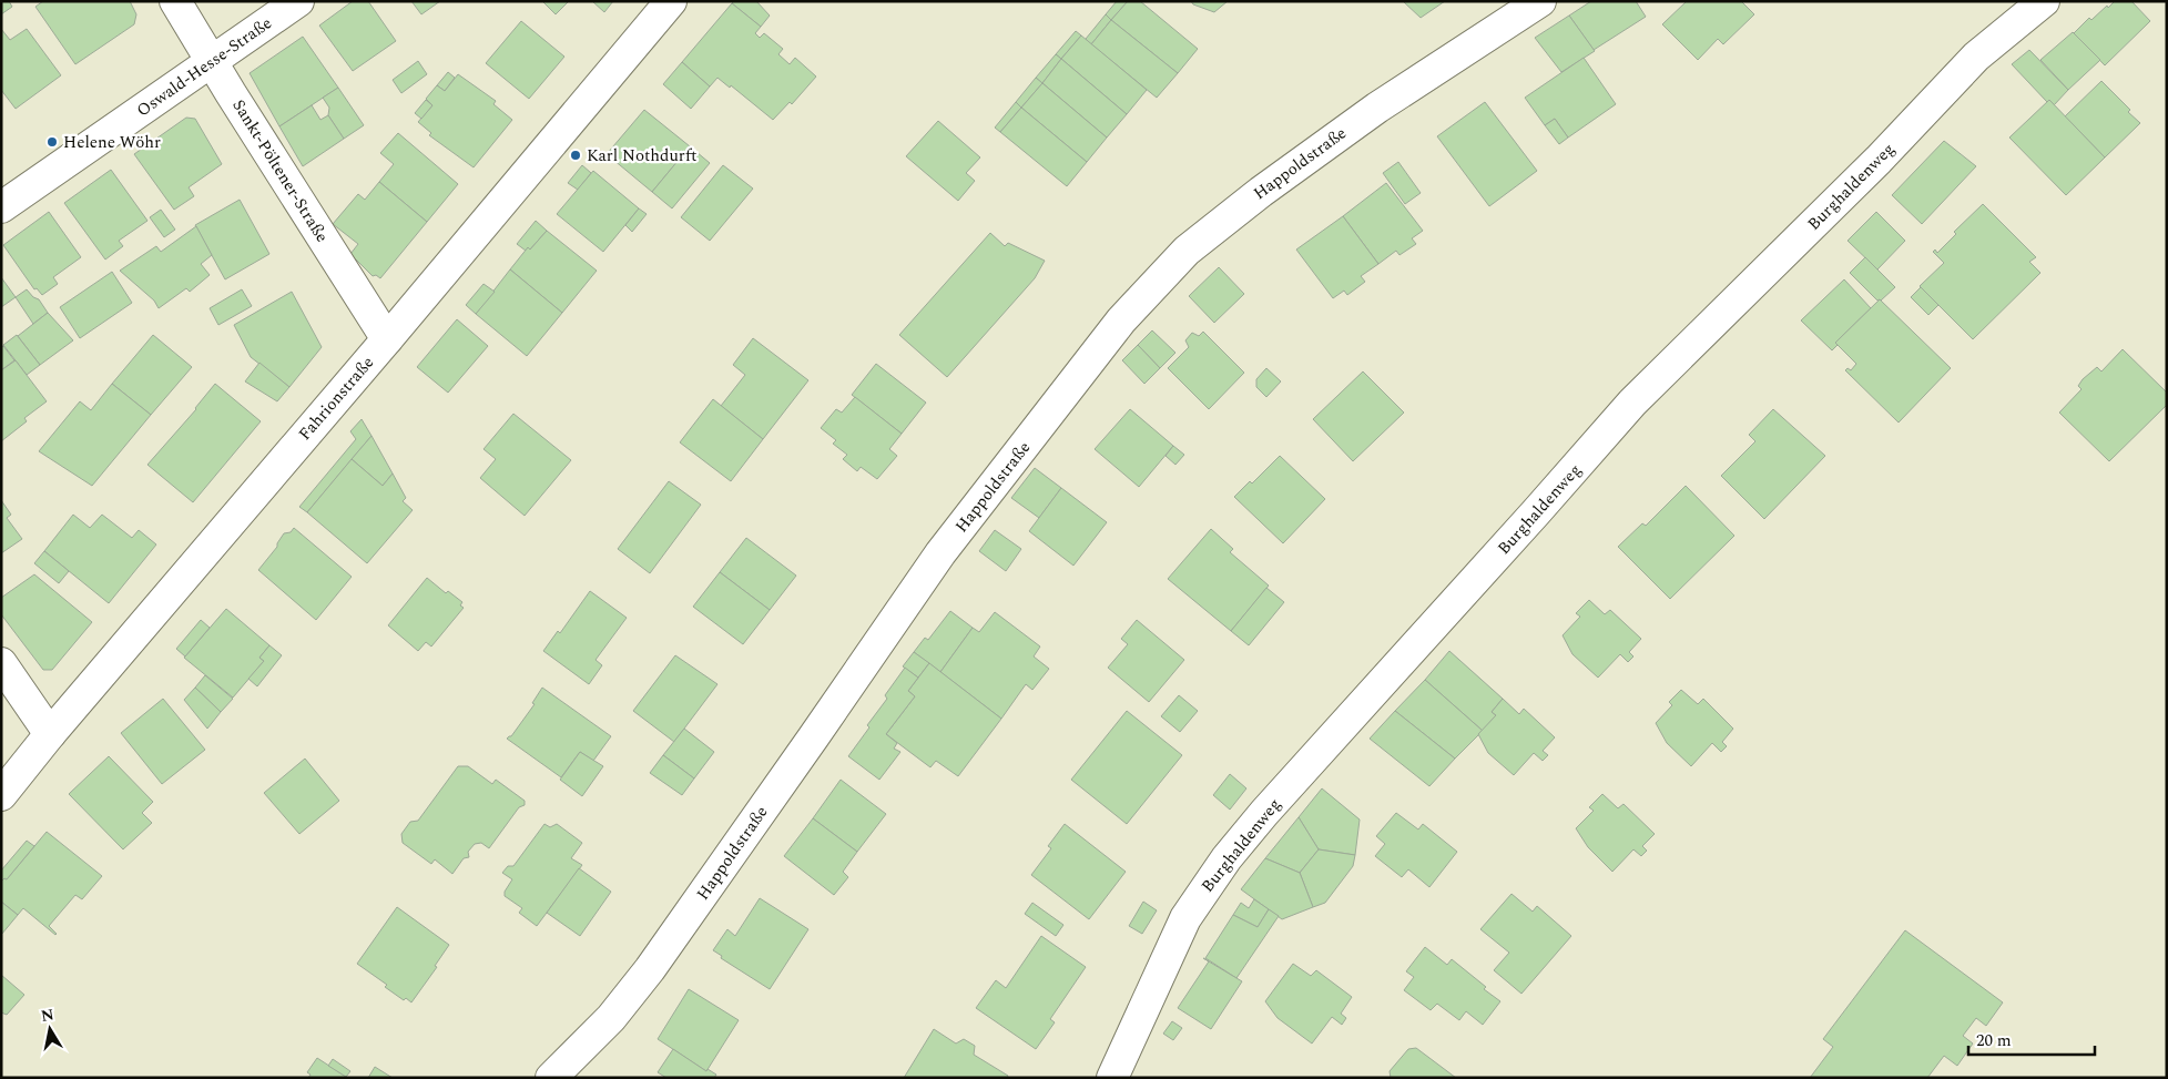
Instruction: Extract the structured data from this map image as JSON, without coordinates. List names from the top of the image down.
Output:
{
  "streets": {
    "street": [
      "Oswald-Hesse-Straße",
      "Happoldstraße",
      "Sankt-Pöltener-Straße",
      "Burghaldenweg",
      "Fahrionstraße"
    ]
  },
  "crossings": [
    ["Oswald-Hesse-Straße", "Sankt-Pöltener-Straße"],
    ["Sankt-Pöltener-Straße", "Fahrionstraße"]
  ],
  "places": ["Helene Wöhr", "Karl Nothdurft"],
  "scale_bar": "20 m",
  "north": "top"
}
